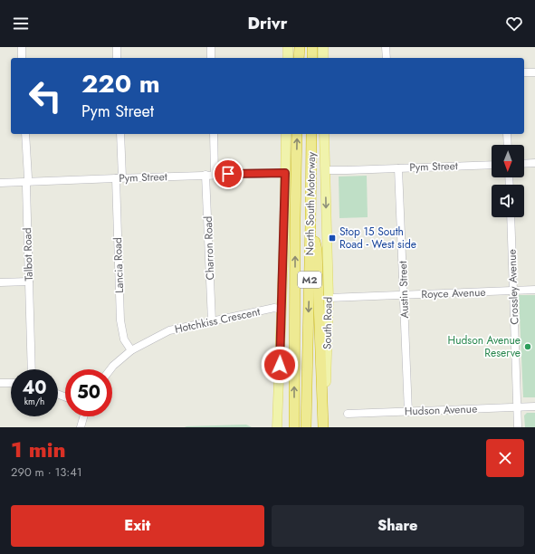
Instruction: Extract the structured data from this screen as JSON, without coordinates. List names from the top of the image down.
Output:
{
  "streets": {
    "highway": ["North South Motorway", "M2"],
    "main road": ["South Road"],
    "street": [
      "Pym Street",
      "Charron Road",
      "Talbot Road",
      "Lancia Road",
      "Crossley Avenue",
      "Austin Street",
      "Royce Avenue",
      "Hotchkiss Crescent",
      "Hudson Avenue"
    ]
  },
  "crossings": [
    ["Pym Street", "Charron Road"],
    ["Pym Street", "Talbot Road"],
    ["Pym Street", "Lancia Road"],
    ["Pym Street", "Austin Street"],
    ["Pym Street", "South Road"],
    ["Charron Road", "Hotchkiss Crescent"],
    ["Lancia Road", "Hotchkiss Crescent"],
    ["Crossley Avenue", "Royce Avenue"],
    ["Crossley Avenue", "Hudson Avenue"],
    ["Austin Street", "Royce Avenue"],
    ["Austin Street", "Hudson Avenue"],
    ["Royce Avenue", "South Road"]
  ],
  "places": {
    "transit": ["Stop 15 South Road - West side"],
    "other": ["Hudson Avenue Reserve"]
  },
  "north": "bottom",
  "page": {
    "header": "Drivr",
    "turn": ["220 m", "Pym Street"],
    "speed": "40 km/h",
    "limit": "50",
    "heading": ["1 min", "290 m · 13:41"],
    "buttons": ["Exit", "Share"]
  }
}
